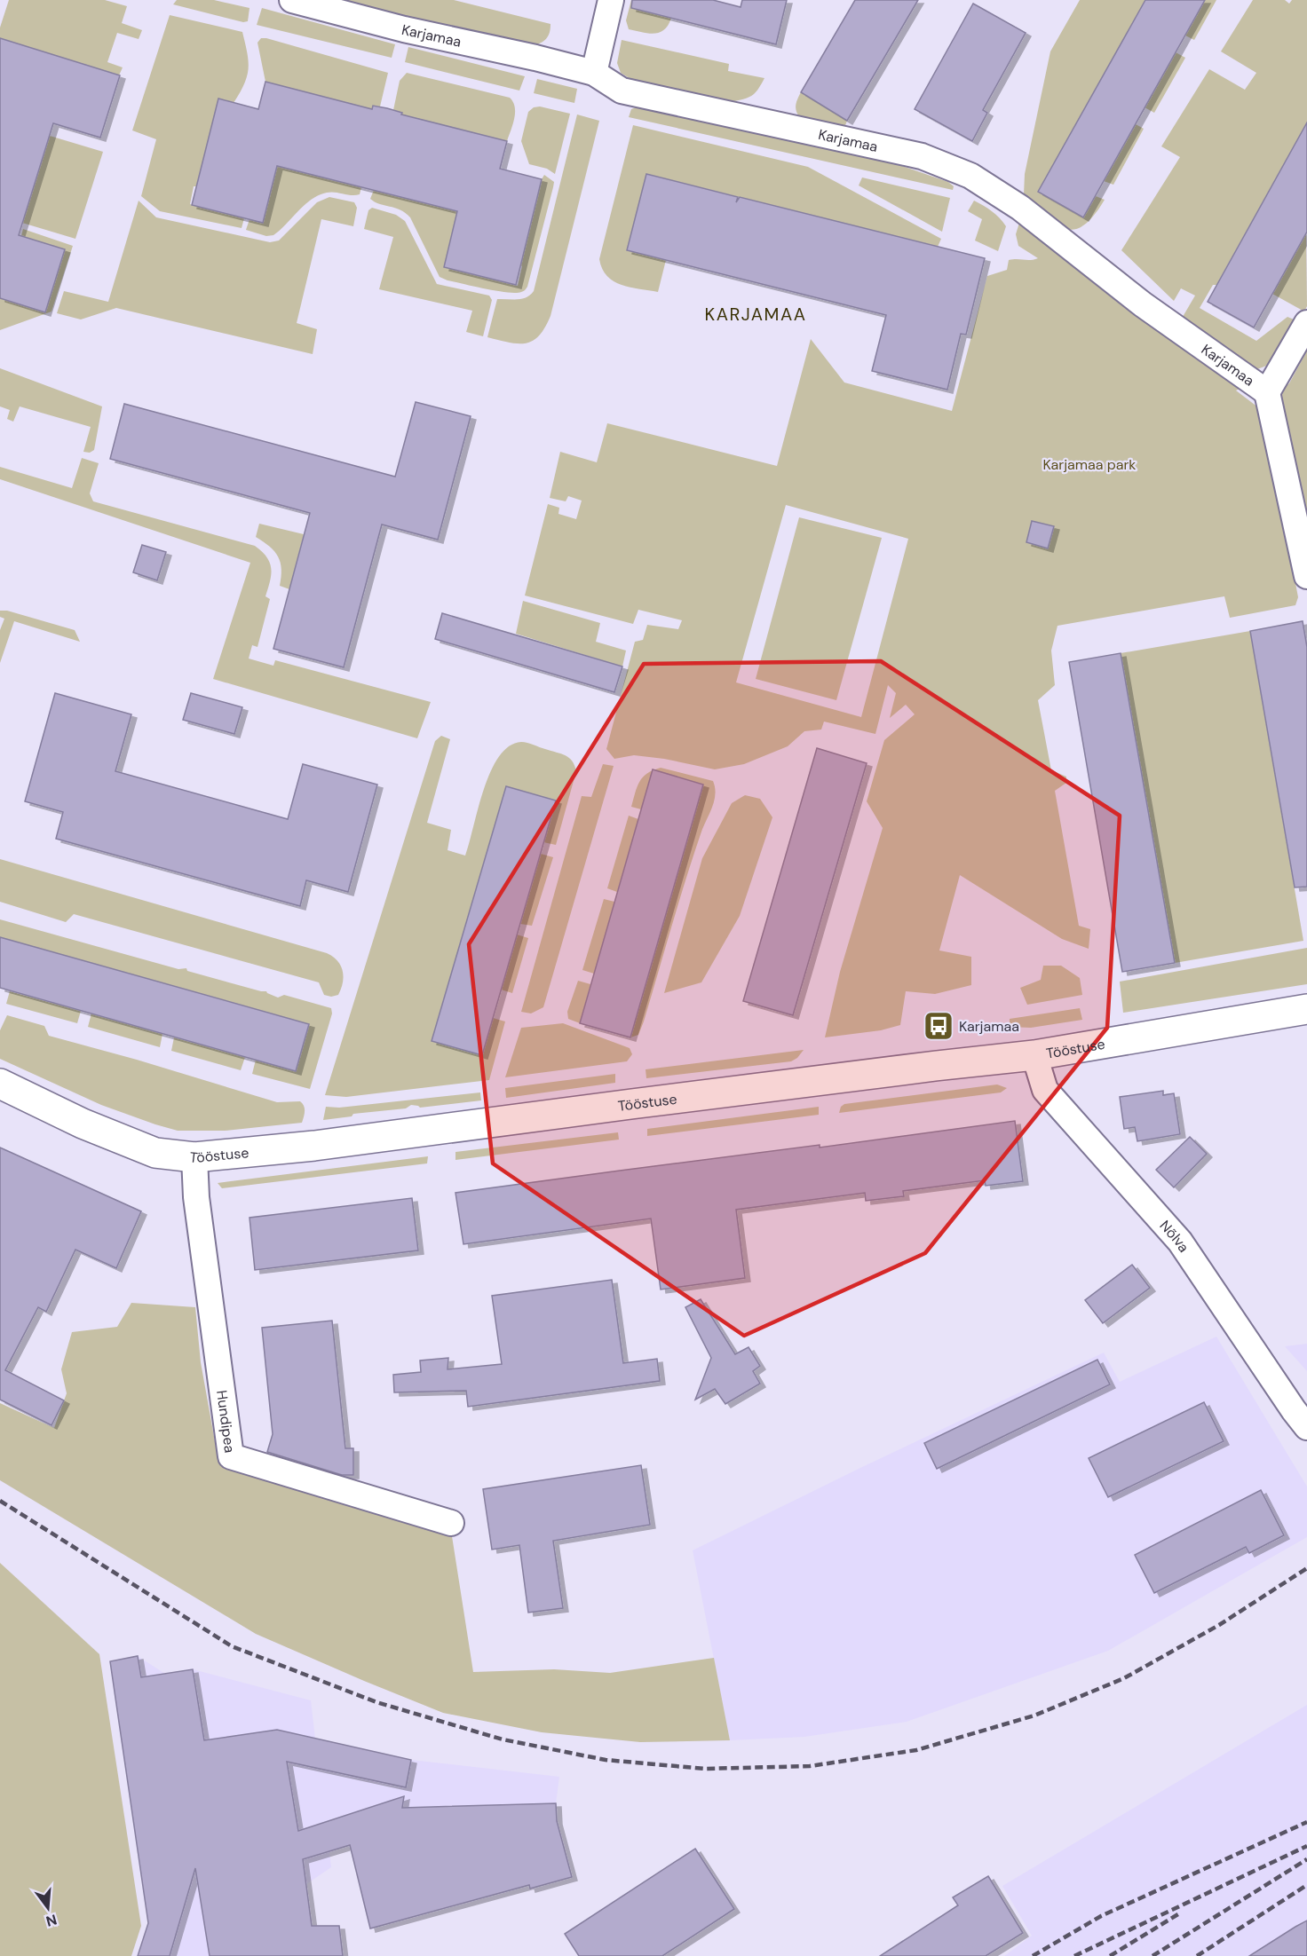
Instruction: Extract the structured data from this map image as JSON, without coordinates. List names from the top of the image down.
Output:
{
  "streets": {
    "street": [
      "Karjamaa",
      "Tööstuse",
      "Nõlva",
      "Hundipea"
    ]
  },
  "crossings": [
    ["Tööstuse", "Nõlva"],
    ["Tööstuse", "Hundipea"]
  ],
  "districts": ["KARJAMAA"],
  "parks": ["Karjamaa park"],
  "places": {
    "bus stop": ["Karjamaa"]
  },
  "north": "bottom"
}
